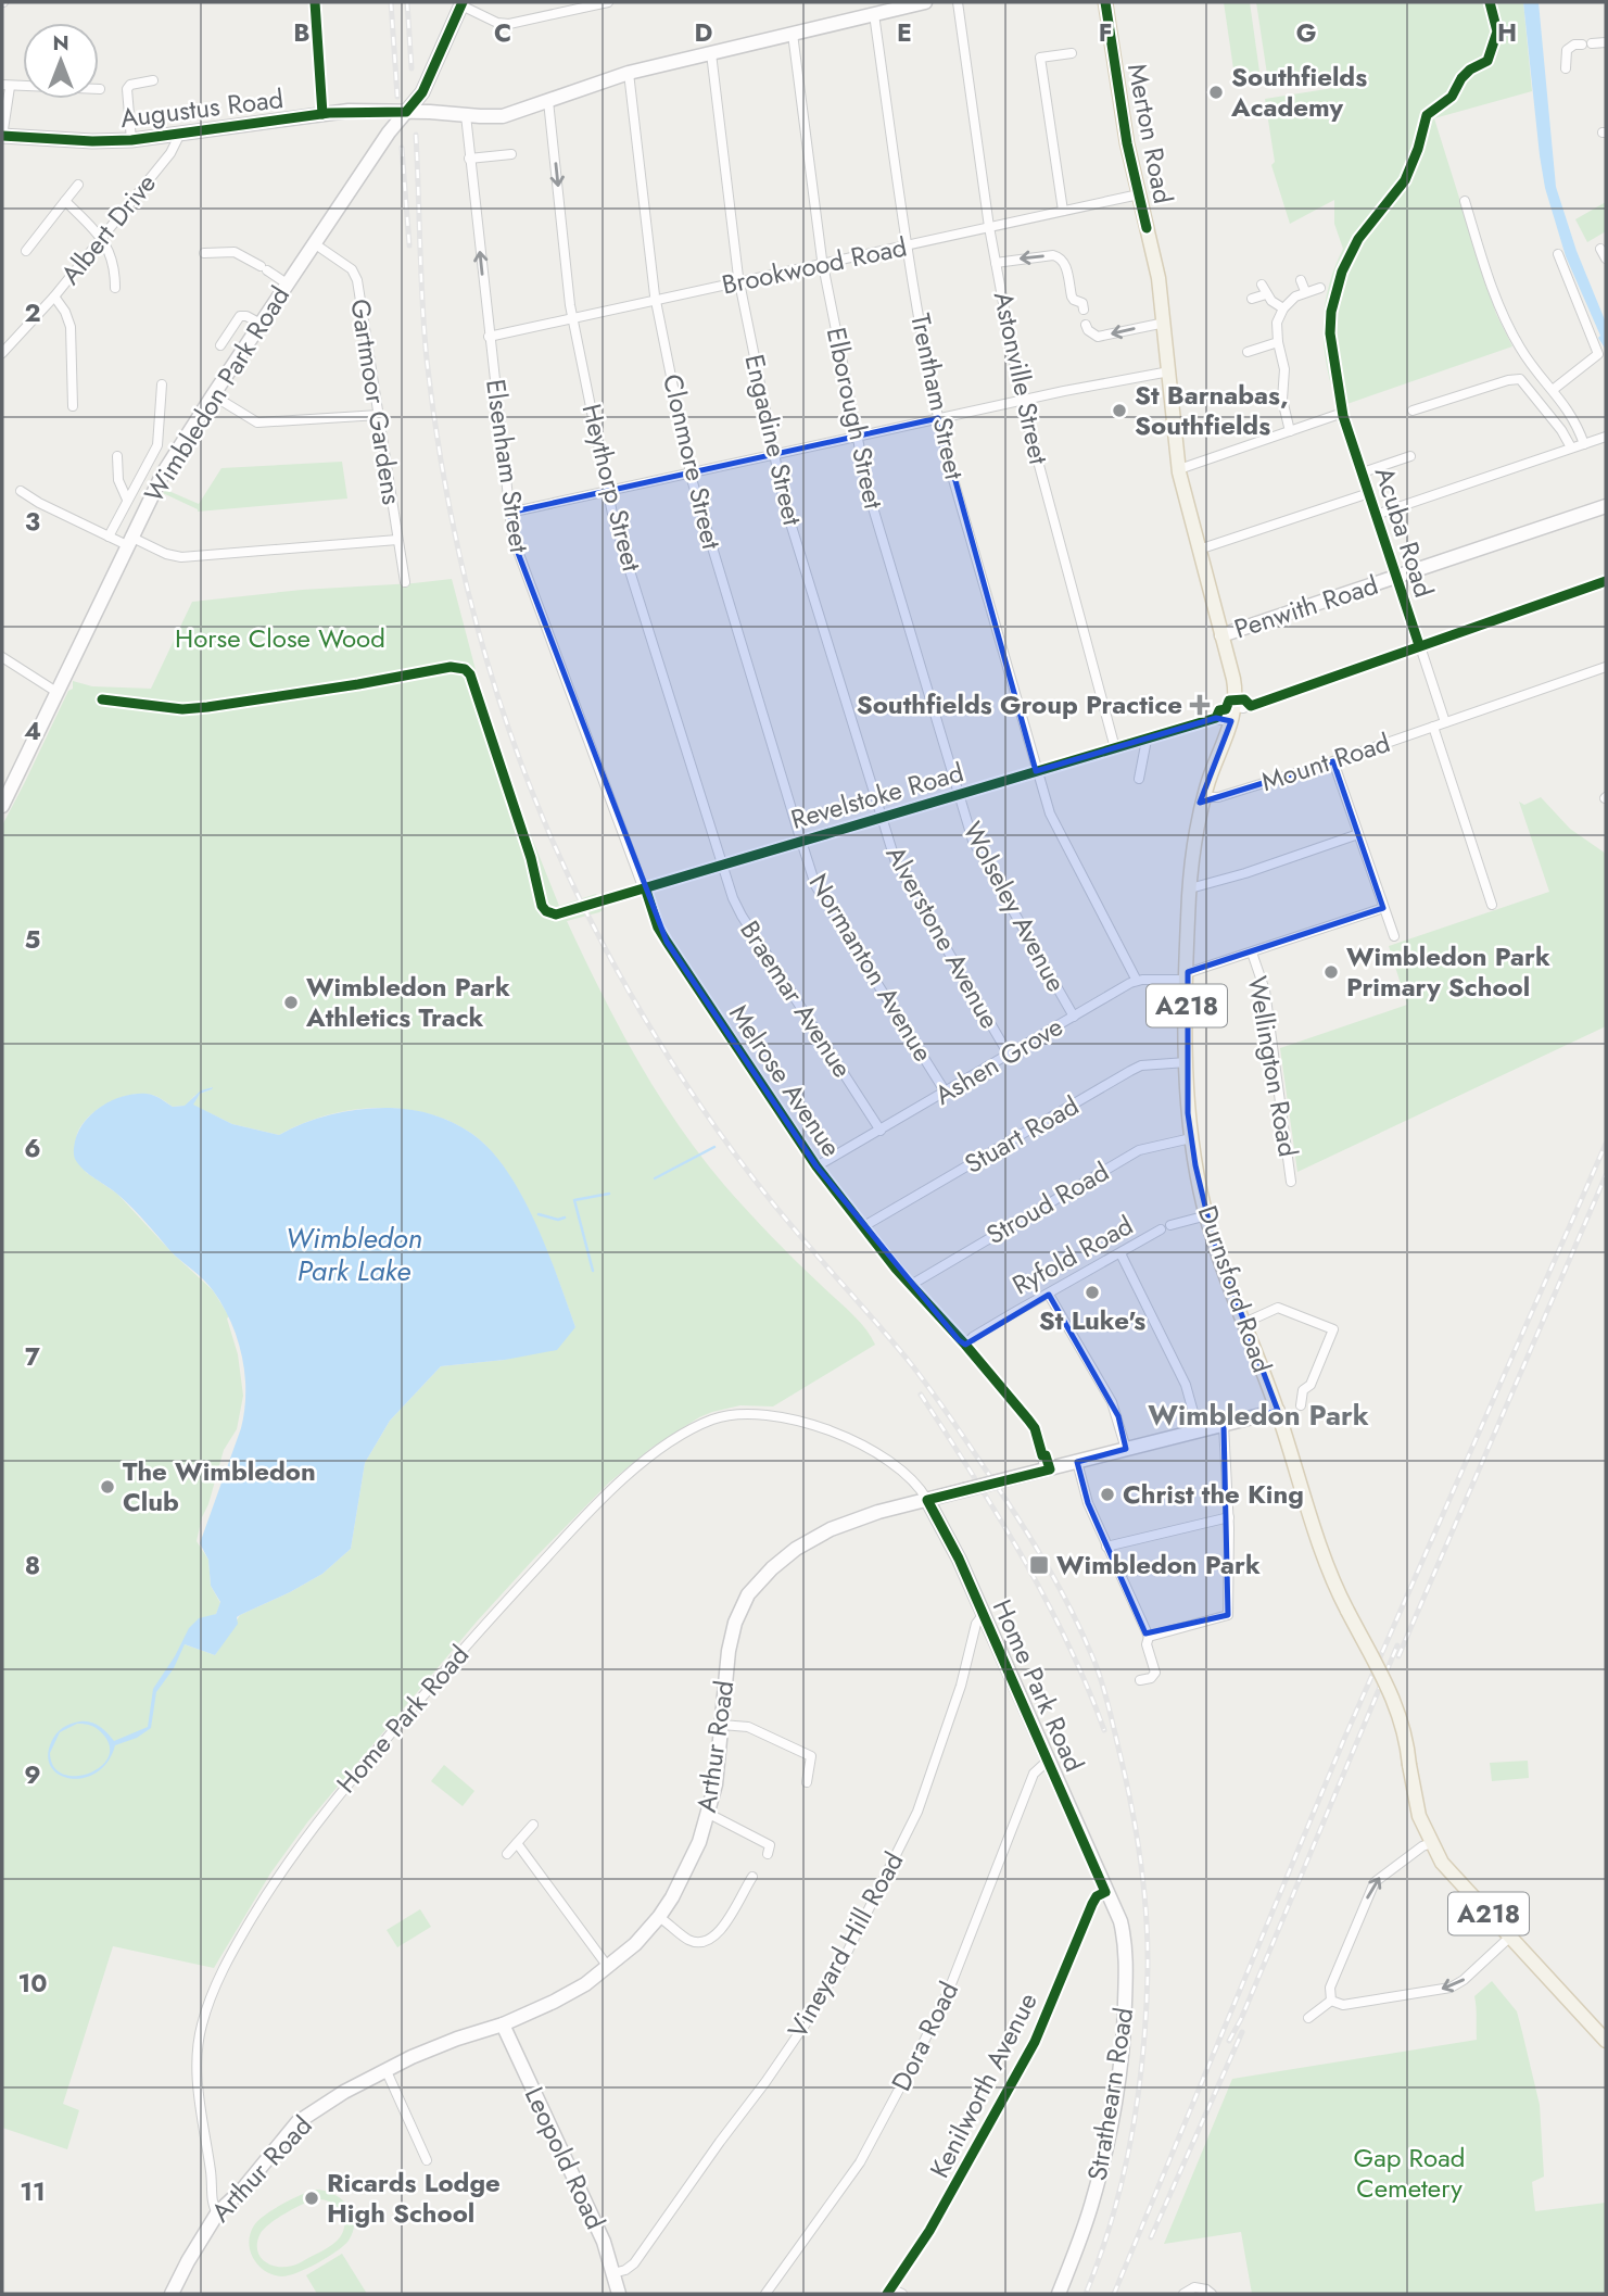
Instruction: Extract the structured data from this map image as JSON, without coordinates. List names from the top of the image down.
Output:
{
  "streets": {
    "main road": ["Merton Road", "A218", "Durnsford Road"],
    "street": [
      "Augustus Road",
      "Albert Drive",
      "Brookwood Road",
      "Astonville Street",
      "Wimbledon Park Road",
      "Trentham Street",
      "Gartmoor Gardens",
      "Elborough Street",
      "Engadine Street",
      "Clonmore Street",
      "Elsenham Street",
      "Heythorp Street",
      "Acuba Road",
      "Penwith Road",
      "Mount Road",
      "Revelstoke Road",
      "Wolseley Avenue",
      "Alverstone Avenue",
      "Normanton Avenue",
      "Braemar Avenue",
      "Ashen Grove",
      "Wellington Road",
      "Melrose Avenue",
      "Stuart Road",
      "Stroud Road",
      "Ryfold Road",
      "Home Park Road",
      "Arthur Road",
      "Vineyard Hill Road",
      "Dora Road",
      "Kenilworth Avenue",
      "Strathearn Road",
      "Leopold Road"
    ]
  },
  "crossings": [
    ["Augustus Road", "Albert Drive"],
    ["Augustus Road", "Wimbledon Park Road"],
    ["Augustus Road", "Trentham Street"],
    ["Augustus Road", "Elborough Street"],
    ["Augustus Road", "Engadine Street"],
    ["Augustus Road", "Clonmore Street"],
    ["Augustus Road", "Elsenham Street"],
    ["Augustus Road", "Heythorp Street"],
    ["Merton Road", "Brookwood Road"],
    ["Merton Road", "Penwith Road"],
    ["Merton Road", "Revelstoke Road"],
    ["Merton Road", "Durnsford Road"],
    ["Brookwood Road", "Astonville Street"],
    ["Brookwood Road", "Trentham Street"],
    ["Brookwood Road", "Elborough Street"],
    ["Brookwood Road", "Engadine Street"],
    ["Brookwood Road", "Clonmore Street"],
    ["Brookwood Road", "Elsenham Street"],
    ["Brookwood Road", "Heythorp Street"],
    ["Astonville Street", "Revelstoke Road"],
    ["Wimbledon Park Road", "Gartmoor Gardens"],
    ["Trentham Street", "Revelstoke Road"],
    ["Trentham Street", "Ashen Grove"],
    ["Elborough Street", "Revelstoke Road"],
    ["Elborough Street", "Wolseley Avenue"],
    ["Engadine Street", "Revelstoke Road"],
    ["Engadine Street", "Alverstone Avenue"],
    ["Clonmore Street", "Revelstoke Road"],
    ["Clonmore Street", "Normanton Avenue"],
    ["Elsenham Street", "Revelstoke Road"],
    ["Elsenham Street", "Melrose Avenue"],
    ["Heythorp Street", "Revelstoke Road"],
    ["Heythorp Street", "Braemar Avenue"],
    ["Acuba Road", "Penwith Road"],
    ["Acuba Road", "Mount Road"],
    ["Acuba Road", "Revelstoke Road"],
    ["Mount Road", "Durnsford Road"],
    ["Revelstoke Road", "Wolseley Avenue"],
    ["Revelstoke Road", "Alverstone Avenue"],
    ["Revelstoke Road", "Normanton Avenue"],
    ["Revelstoke Road", "Braemar Avenue"],
    ["Revelstoke Road", "Melrose Avenue"],
    ["Revelstoke Road", "Durnsford Road"],
    ["Wolseley Avenue", "Ashen Grove"],
    ["Alverstone Avenue", "Ashen Grove"],
    ["Normanton Avenue", "Ashen Grove"],
    ["Braemar Avenue", "Ashen Grove"],
    ["Ashen Grove", "Wellington Road"],
    ["Ashen Grove", "Melrose Avenue"],
    ["Ashen Grove", "Durnsford Road"],
    ["Melrose Avenue", "Stuart Road"],
    ["Melrose Avenue", "Stroud Road"],
    ["Melrose Avenue", "Ryfold Road"],
    ["Melrose Avenue", "Arthur Road"],
    ["Stuart Road", "Durnsford Road"],
    ["Stroud Road", "Durnsford Road"],
    ["Ryfold Road", "Durnsford Road"],
    ["Durnsford Road", "Arthur Road"],
    ["Home Park Road", "Arthur Road"],
    ["Home Park Road", "Vineyard Hill Road"],
    ["Home Park Road", "Dora Road"],
    ["Home Park Road", "Kenilworth Avenue"],
    ["Home Park Road", "Strathearn Road"],
    ["Arthur Road", "Leopold Road"],
    ["Vineyard Hill Road", "Leopold Road"],
    ["Kenilworth Avenue", "Strathearn Road"]
  ],
  "districts": ["Wimbledon Park"],
  "water": ["Wimbledon Park Lake"],
  "parks": ["Horse Close Wood", "Gap Road Cemetery"],
  "places": {
    "other": [
      "Southfields Academy",
      "St Barnabas, Southfields",
      "Wimbledon Park Primary School",
      "Wimbledon Park Athletics Track",
      "St Luke's",
      "The Wimbledon Club",
      "Christ the King",
      "Ricards Lodge High School"
    ],
    "health": ["Southfields Group Practice"],
    "transit": ["Wimbledon Park"]
  },
  "north": "top",
  "grid": {
    "columns": [
      "B",
      "C",
      "D",
      "E",
      "F",
      "G",
      "H"
    ],
    "rows": [
      "2",
      "3",
      "4",
      "5",
      "6",
      "7",
      "8",
      "9",
      "10",
      "11"
    ]
  }
}
